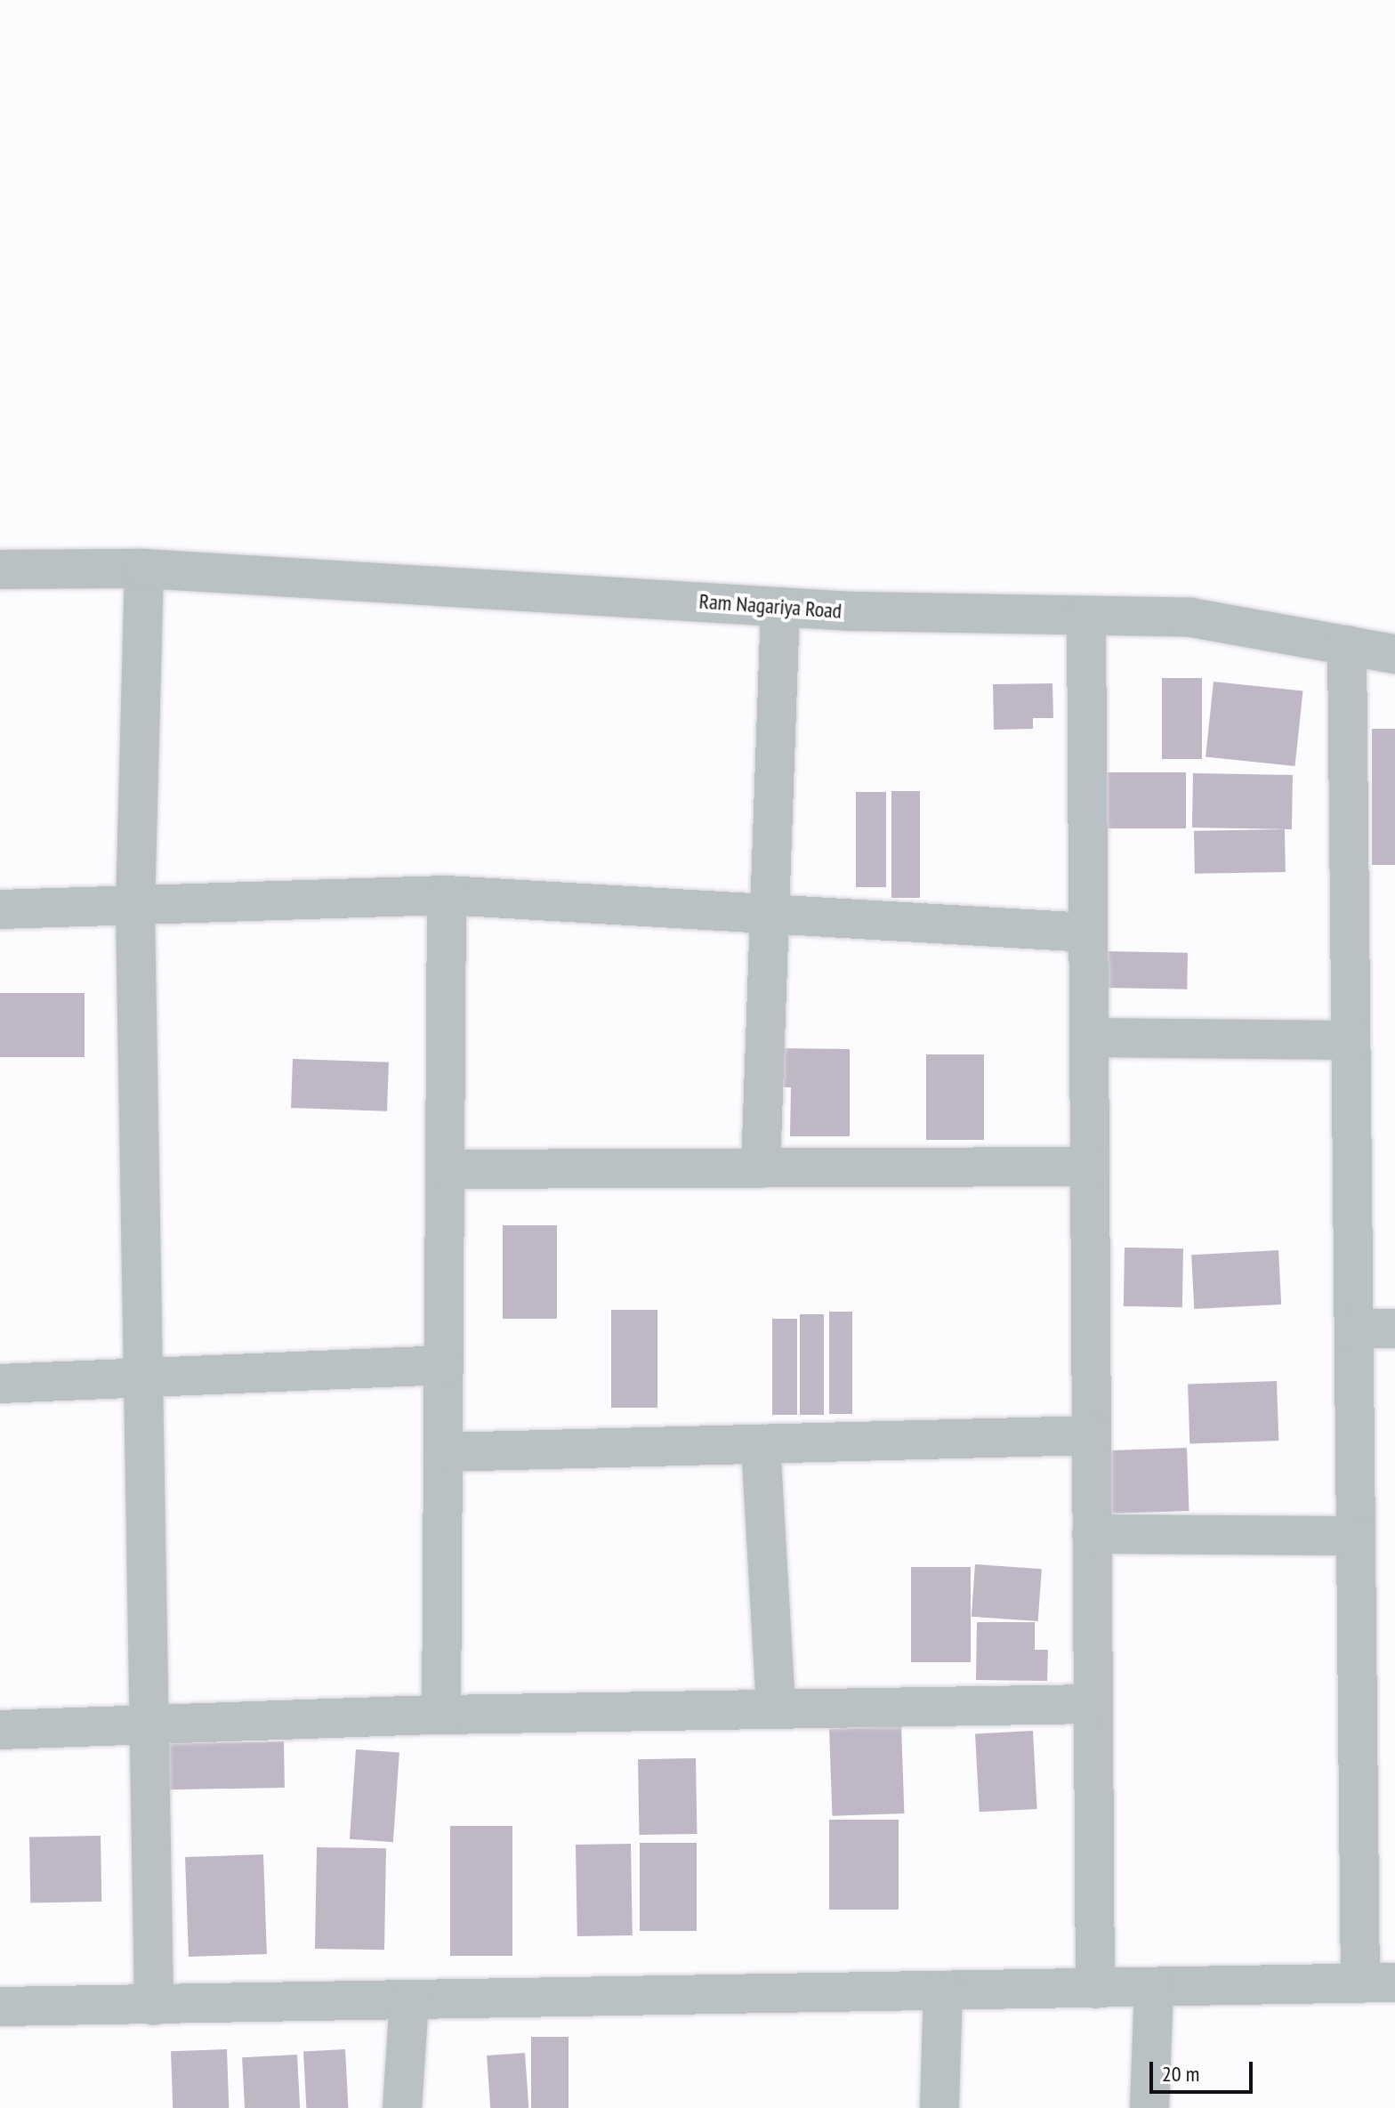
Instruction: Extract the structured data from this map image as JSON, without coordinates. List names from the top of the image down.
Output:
{
  "streets": {
    "street": ["Ram Nagariya Road"]
  },
  "scale_bar": "20 m"
}
